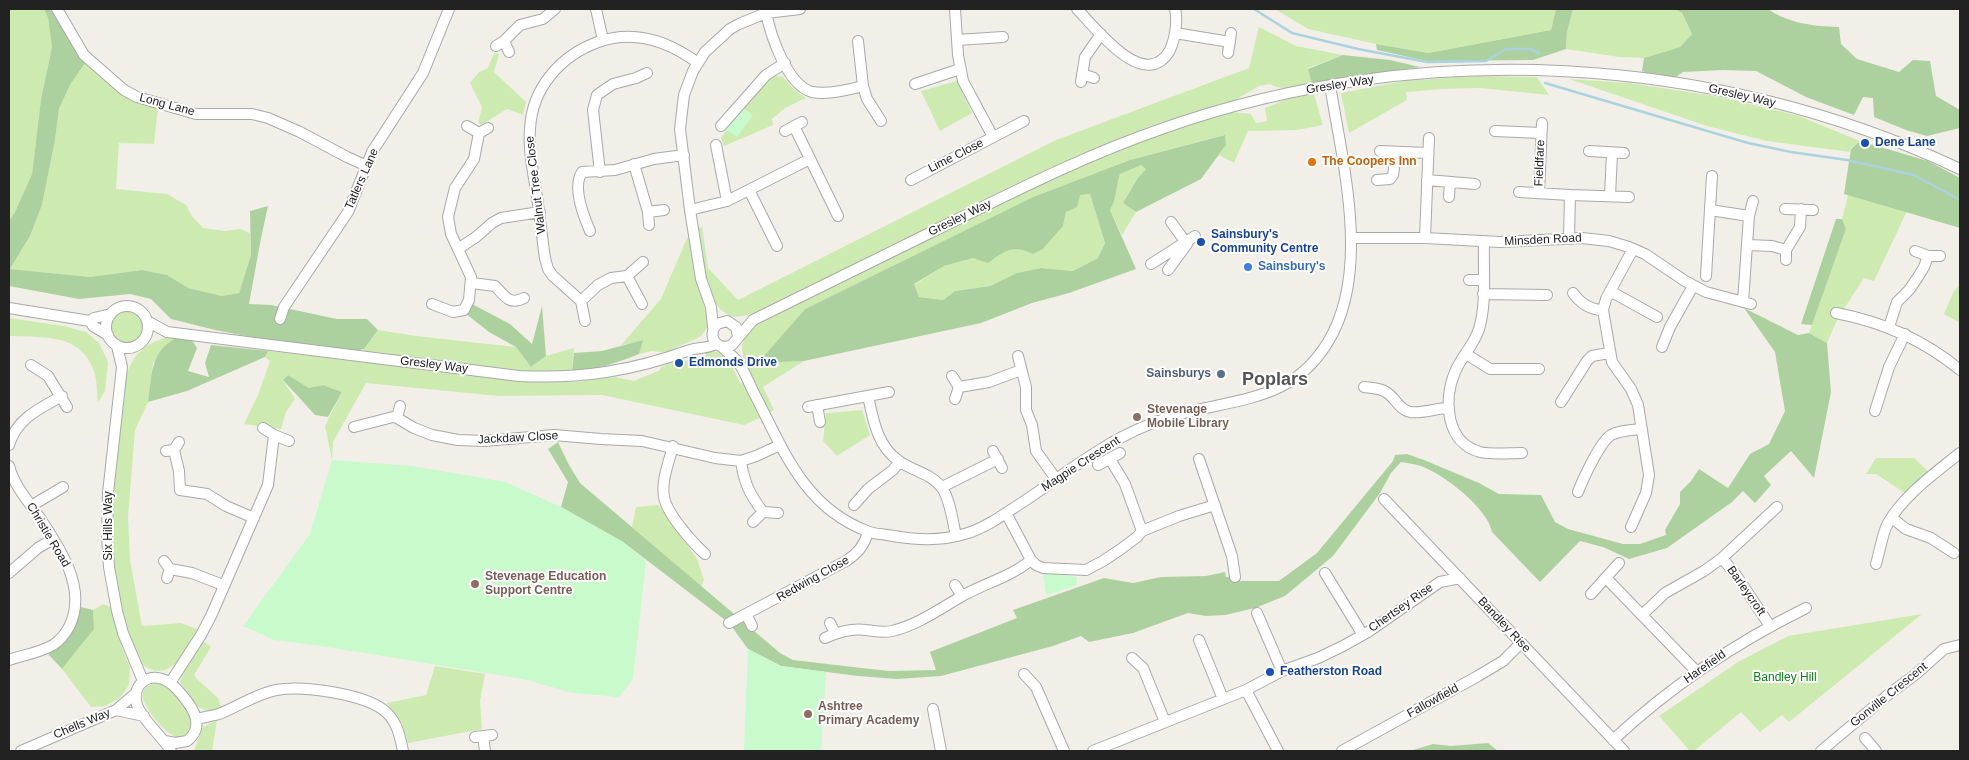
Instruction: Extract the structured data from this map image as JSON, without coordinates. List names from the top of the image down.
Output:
{
  "streets": {
    "street": [
      "Gresley Way",
      "Long Lane",
      "Lime Close",
      "Fieldfare",
      "Tatlers Lane",
      "Walnut Tree Close",
      "Minsden Road",
      "Jackdaw Close",
      "Magpie Crescent",
      "Six Hills Way",
      "Christie Road",
      "Redwing Close",
      "Barleycroft",
      "Chertsey Rise",
      "Bandley Rise",
      "Harefield",
      "Gonville Crescent",
      "Fallowfield",
      "Chells Way"
    ]
  },
  "crossings": [
    ["Gresley Way", "Magpie Crescent"],
    ["Gresley Way", "Six Hills Way"],
    ["Long Lane", "Tatlers Lane"],
    ["Minsden Road", "Magpie Crescent"],
    ["Jackdaw Close", "Magpie Crescent"],
    ["Magpie Crescent", "Redwing Close"],
    ["Six Hills Way", "Chells Way"],
    ["Barleycroft", "Harefield"],
    ["Chertsey Rise", "Bandley Rise"],
    ["Bandley Rise", "Harefield"],
    ["Bandley Rise", "Fallowfield"]
  ],
  "districts": ["Poplars"],
  "parks": ["Bandley Hill"],
  "places": [
    "Dene Lane",
    "The Coopers Inn",
    "Sainsbury's Community Centre",
    "Sainsbury's",
    "Edmonds Drive",
    "Sainsburys",
    "Stevenage Mobile Library",
    "Stevenage Education Support Centre",
    "Featherston Road",
    "Ashtree Primary Academy"
  ]
}
